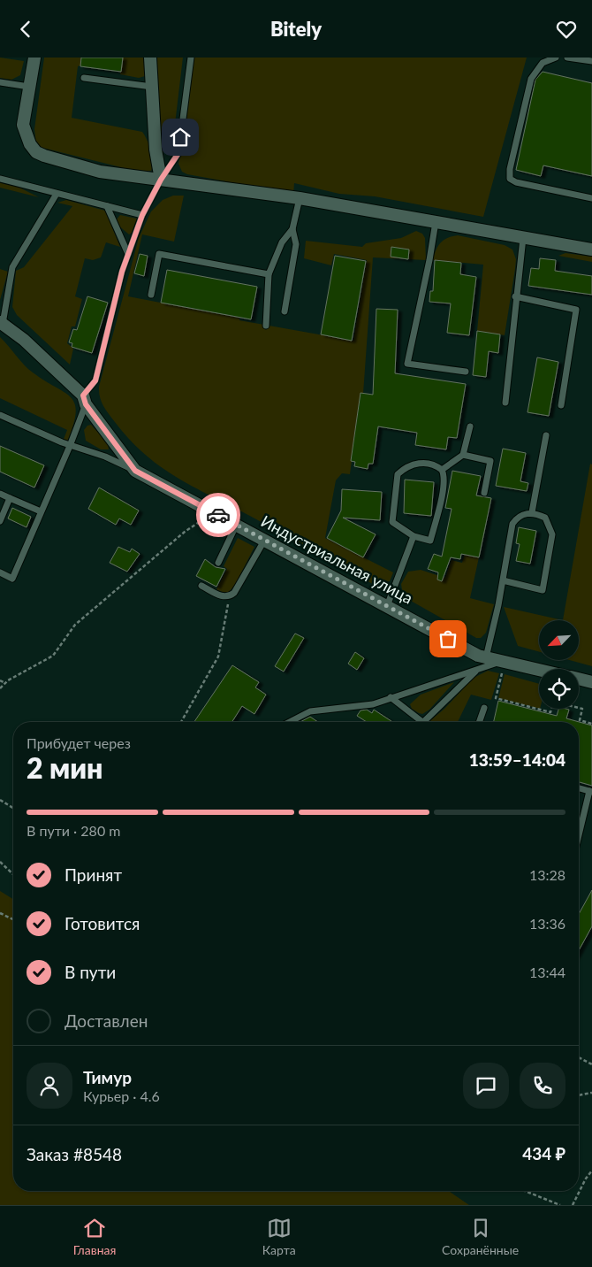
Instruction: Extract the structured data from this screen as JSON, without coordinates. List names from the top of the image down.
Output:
{
  "streets": {
    "street": ["Индустриальная улица"]
  },
  "north": "bottom left",
  "page": {
    "header": "Bitely",
    "heading": ["2 мин", "Прибудет через", "13:59–14:04"],
    "panel": [
      "Тимур",
      "Курьер · 4.6",
      "Заказ #8548",
      "434 ₽"
    ],
    "bar": "В пути · 280 m",
    "list": [
      ["Принят", "13:28"],
      ["Готовится", "13:36"],
      ["В пути", "13:44"],
      "Доставлен"
    ],
    "tabs": ["Главная", "Карта", "Сохранённые"]
  }
}
